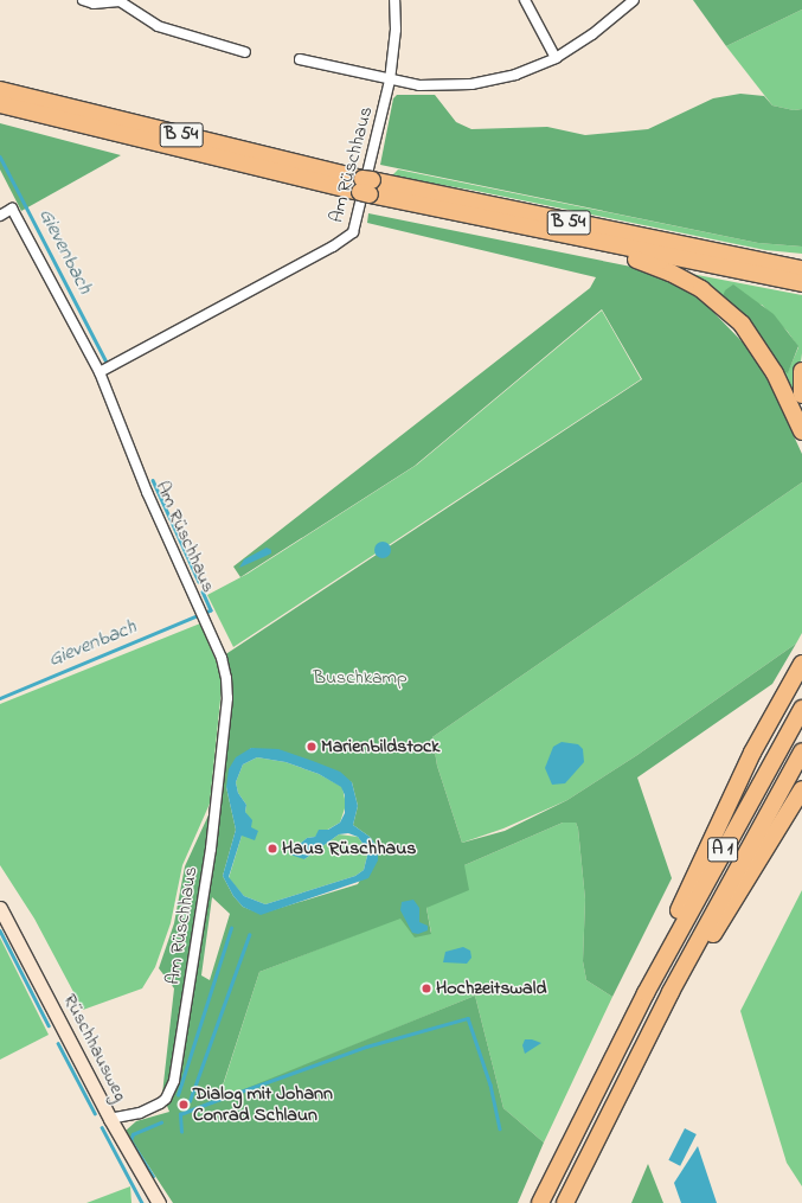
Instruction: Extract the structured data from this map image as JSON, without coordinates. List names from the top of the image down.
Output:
{
  "streets": {
    "highway": ["B 54", "A 1"],
    "main road": ["Rüschhausweg"],
    "street": ["Am Rüschhaus"]
  },
  "crossings": [
    ["Am Rüschhaus", "Rüschhausweg"]
  ],
  "water": ["Gievenbach"],
  "parks": ["Buschkamp"],
  "places": [
    "Marienbildstock",
    "Haus Rüschhaus",
    "Hochzeitswald",
    "Dialog mit Johann Conrad Schlaun"
  ]
}
